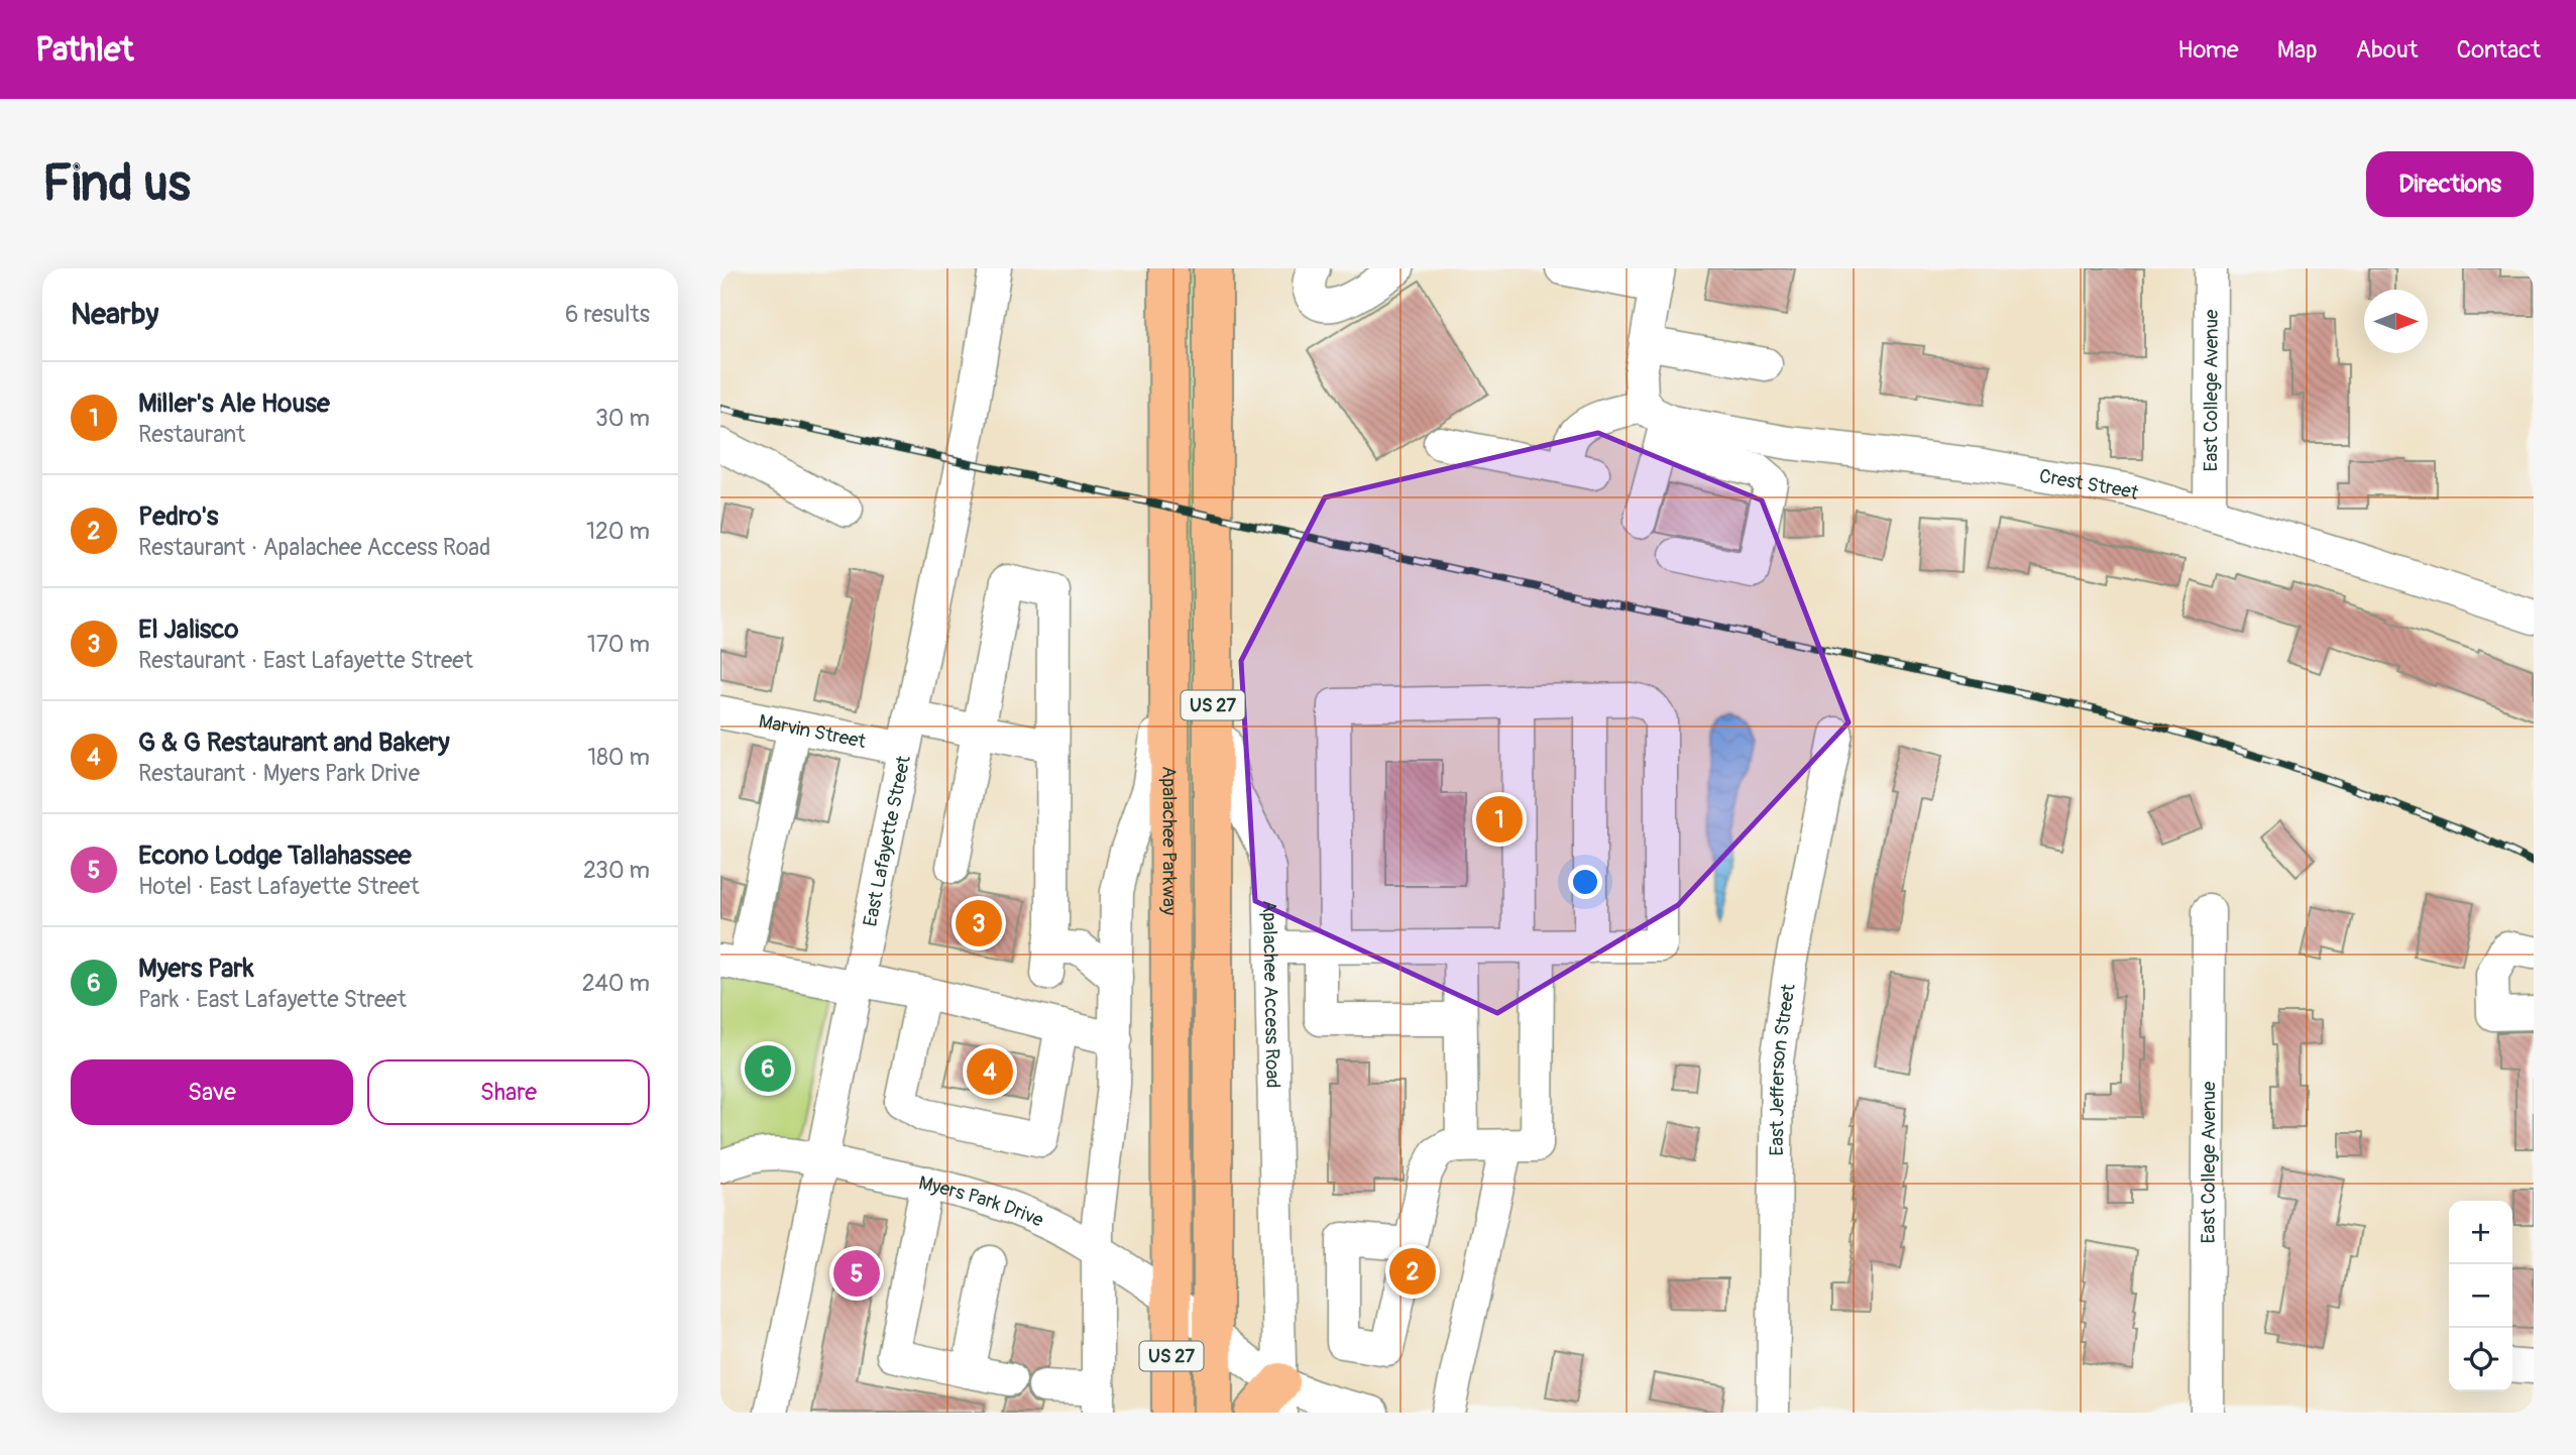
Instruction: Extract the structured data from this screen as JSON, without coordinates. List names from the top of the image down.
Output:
{
  "streets": {
    "main road": ["US 27", "Apalachee Parkway"],
    "street": [
      "East College Avenue",
      "Crest Street",
      "Marvin Street",
      "East Lafayette Street",
      "Apalachee Access Road",
      "East Jefferson Street",
      "Myers Park Drive"
    ]
  },
  "crossings": [
    ["East College Avenue", "Crest Street"],
    ["US 27", "Apalachee Access Road"],
    ["US 27", "Myers Park Drive"],
    ["Marvin Street", "East Lafayette Street"],
    ["East Lafayette Street", "Myers Park Drive"],
    ["Apalachee Parkway", "Myers Park Drive"],
    ["Apalachee Access Road", "Myers Park Drive"]
  ],
  "north": "right",
  "page": {
    "header": "Pathlet",
    "nav": [
      "Home",
      "Map",
      "About",
      "Contact"
    ],
    "buttons": [
      "Directions",
      ["Save", "Share"]
    ],
    "title": "Find us",
    "heading": ["Nearby", "6 results"],
    "list": [
      {
        "mark": "1",
        "name": "Miller's Ale House",
        "note": "Restaurant",
        "value": "30 m"
      },
      {
        "mark": "2",
        "name": "Pedro's",
        "note": "Restaurant · Apalachee Access Road",
        "value": "120 m"
      },
      {
        "mark": "3",
        "name": "El Jalisco",
        "note": "Restaurant · East Lafayette Street",
        "value": "170 m"
      },
      {
        "mark": "4",
        "name": "G & G Restaurant and Bakery",
        "note": "Restaurant · Myers Park Drive",
        "value": "180 m"
      },
      {
        "mark": "5",
        "name": "Econo Lodge Tallahassee",
        "note": "Hotel · East Lafayette Street",
        "value": "230 m"
      },
      {
        "mark": "6",
        "name": "Myers Park",
        "note": "Park · East Lafayette Street",
        "value": "240 m"
      }
    ],
    "pins": [
      "1",
      "3",
      "6",
      "4",
      "2",
      "5"
    ],
    "map_buttons": ["+", "−"]
  }
}
